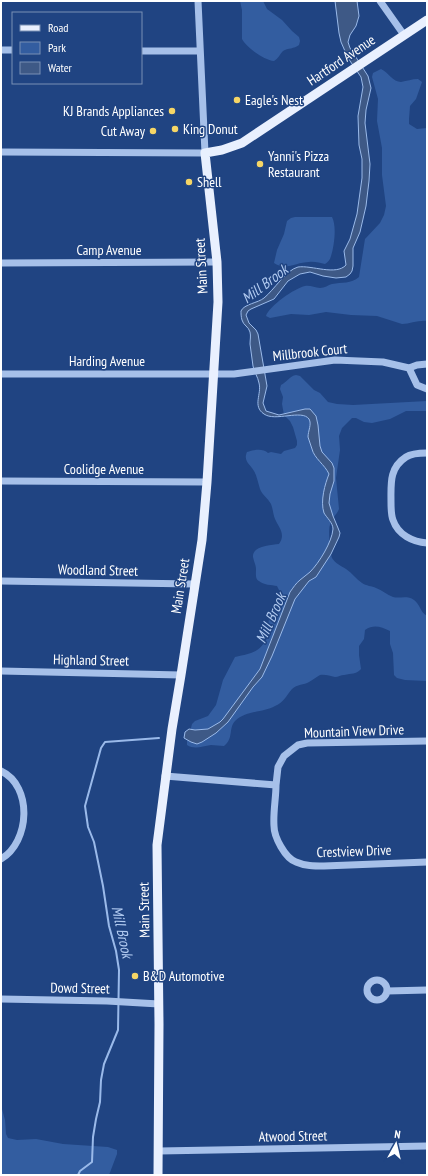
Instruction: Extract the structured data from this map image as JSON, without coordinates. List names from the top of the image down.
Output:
{
  "streets": {
    "main road": ["Hartford Avenue", "Main Street"],
    "street": [
      "Camp Avenue",
      "Millbrook Court",
      "Harding Avenue",
      "Coolidge Avenue",
      "Woodland Street",
      "Highland Street",
      "Mountain View Drive",
      "Crestview Drive",
      "Dowd Street",
      "Atwood Street"
    ]
  },
  "crossings": [
    ["Hartford Avenue", "Main Street"],
    ["Camp Avenue", "Main Street"],
    ["Main Street", "Millbrook Court"],
    ["Main Street", "Harding Avenue"],
    ["Main Street", "Coolidge Avenue"],
    ["Main Street", "Woodland Street"],
    ["Main Street", "Highland Street"],
    ["Main Street", "Dowd Street"],
    ["Main Street", "Atwood Street"],
    ["Millbrook Court", "Harding Avenue"],
    ["Mountain View Drive", "Crestview Drive"]
  ],
  "water": ["Mill Brook"],
  "places": [
    "Eagle's Nest",
    "KJ Brands Appliances",
    "King Donut",
    "Cut Away",
    "Yanni's Pizza Restaurant",
    "Shell",
    "B&D Automotive"
  ],
  "legend": ["Road", "Park", "Water"],
  "north": "top"
}
